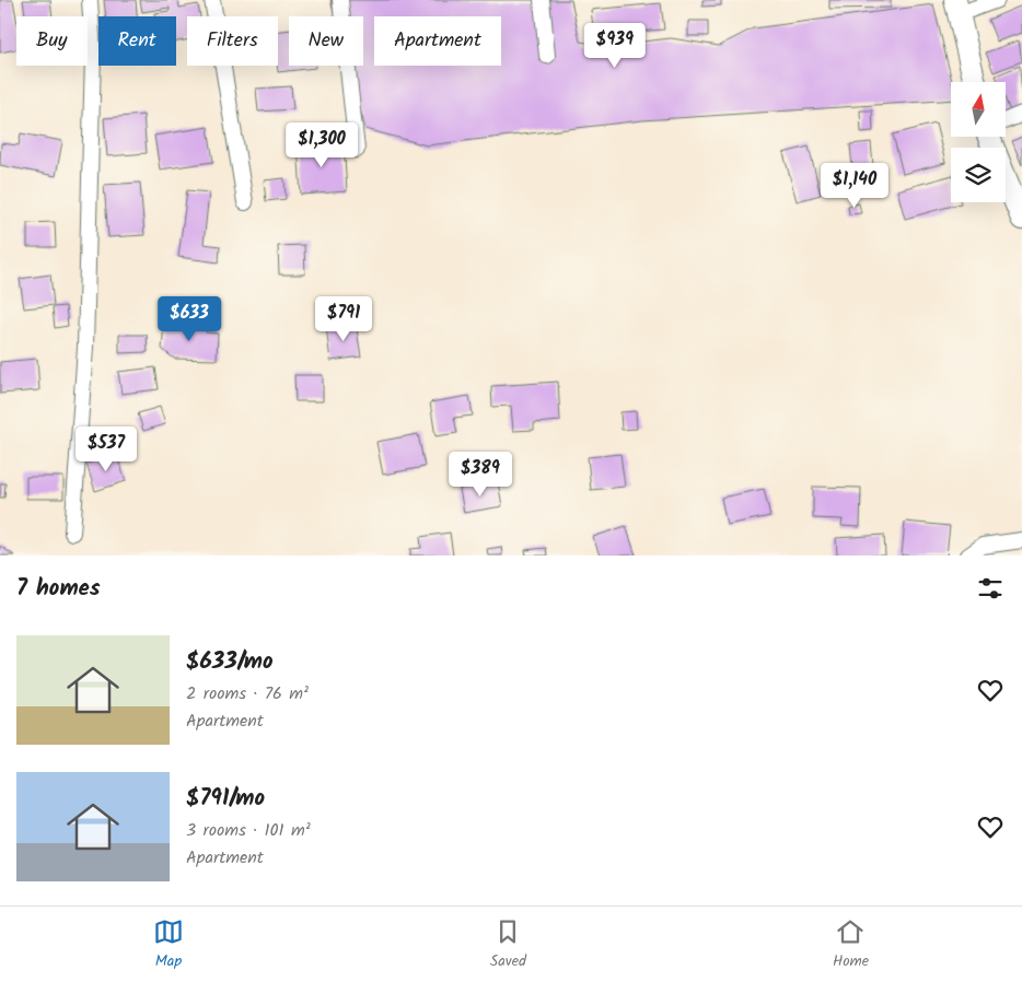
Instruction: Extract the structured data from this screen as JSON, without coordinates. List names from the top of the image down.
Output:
{
  "north": "top",
  "page": {
    "chip": [
      "Buy",
      "Rent",
      "Filters",
      "New",
      "Apartment"
    ],
    "price": [
      "$939",
      "$1,300",
      "$1,140",
      "$633",
      "$791",
      "$537",
      "$389"
    ],
    "heading": "7 homes",
    "list": [
      {
        "name": "$633/mo",
        "note": "2 rooms · 76 m² · Apartment"
      },
      {
        "name": "$791/mo",
        "note": "3 rooms · 101 m² · Apartment"
      }
    ],
    "tabs": ["Map", "Saved", "Home"]
  }
}
